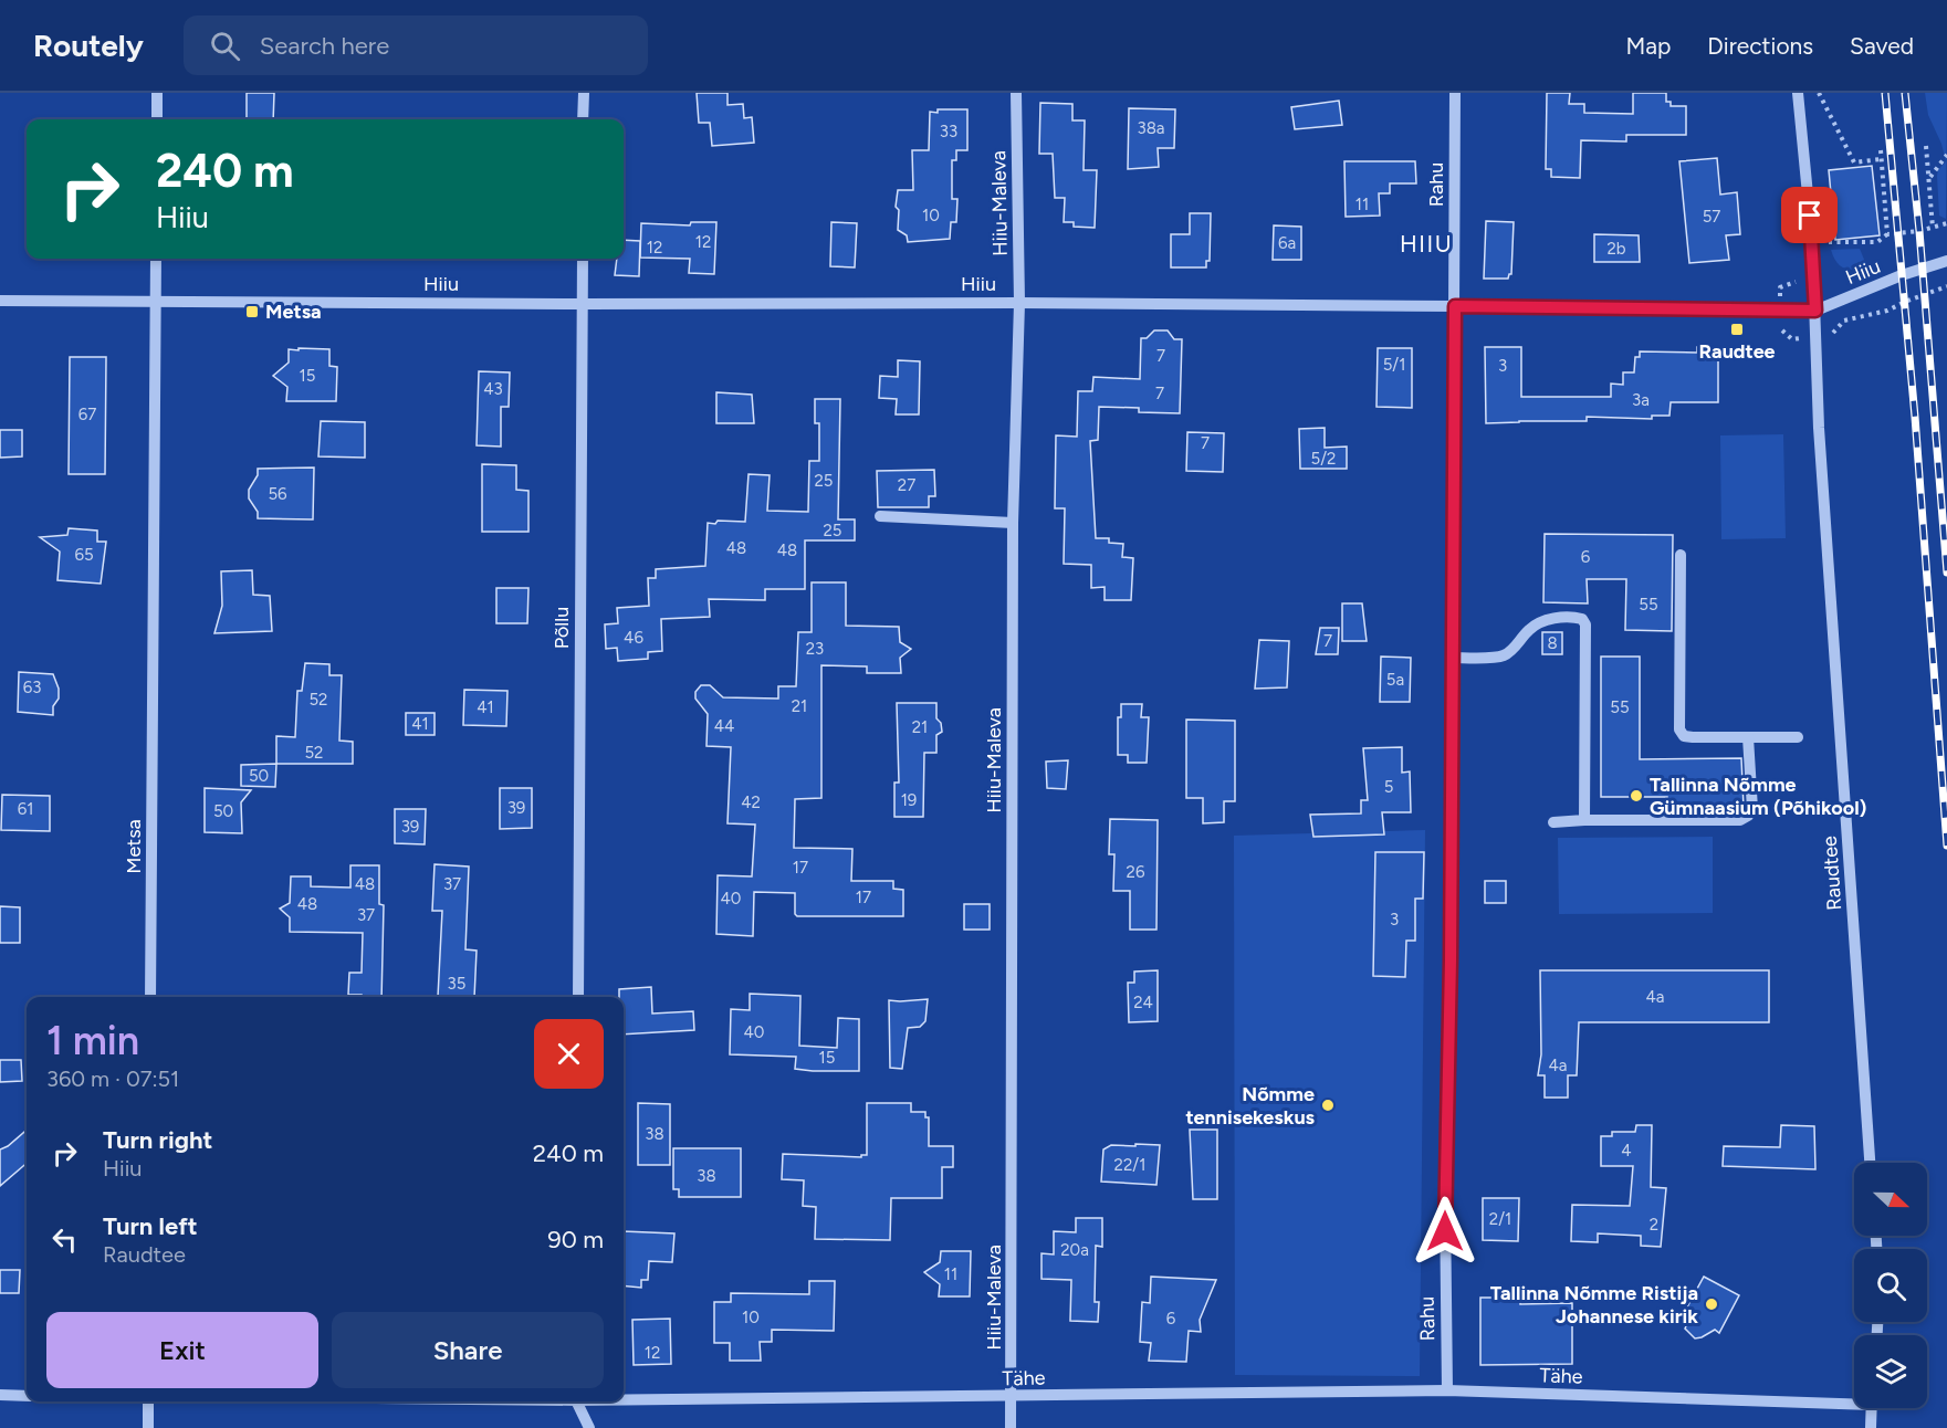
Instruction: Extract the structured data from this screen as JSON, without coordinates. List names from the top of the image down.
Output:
{
  "streets": {
    "street": [
      "Rahu",
      "Hiiu-Maleva",
      "Hiiu",
      "Põllu",
      "Metsa",
      "Raudtee",
      "Tähe"
    ]
  },
  "crossings": [
    ["Rahu", "Hiiu"],
    ["Rahu", "Tähe"],
    ["Hiiu-Maleva", "Hiiu"],
    ["Hiiu-Maleva", "Tähe"],
    ["Hiiu", "Põllu"],
    ["Hiiu", "Metsa"],
    ["Hiiu", "Raudtee"]
  ],
  "districts": ["HIIU"],
  "places": {
    "transit": ["Metsa", "Raudtee"],
    "other": ["Tallinna Nõmme Gümnaasium (Põhikool)", "Nõmme tennisekeskus", "Tallinna Nõmme Ristija Johannese kirik"]
  },
  "house_numbers": [
    "38a",
    "33",
    "11",
    "10",
    "57",
    "12",
    "6a",
    "12",
    "2b",
    "7",
    "5/1",
    "3",
    "15",
    "43",
    "7",
    "3a",
    "67",
    "7",
    "5/2",
    "25",
    "27",
    "56",
    "25",
    "48",
    "48",
    "65",
    "6",
    "55",
    "46",
    "7",
    "8",
    "23",
    "5a",
    "63",
    "52",
    "21",
    "41",
    "55",
    "41",
    "44",
    "21",
    "52",
    "50",
    "5",
    "19",
    "42",
    "39",
    "61",
    "50",
    "39",
    "17",
    "26",
    "48",
    "37",
    "17",
    "40",
    "48",
    "37",
    "3",
    "35",
    "4a",
    "24",
    "40",
    "15",
    "4a",
    "38",
    "4",
    "22/1",
    "38",
    "2/1",
    "2",
    "20a",
    "11",
    "10",
    "6",
    "12"
  ],
  "north": "right",
  "page": {
    "header": "Routely",
    "search": "Search here",
    "nav": ["Map", "Directions", "Saved"],
    "turn": ["240 m", "Hiiu"],
    "heading": ["1 min", "360 m · 07:51"],
    "list": [
      {
        "name": "Turn right",
        "note": "Hiiu",
        "value": "240 m"
      },
      {
        "name": "Turn left",
        "note": "Raudtee",
        "value": "90 m"
      }
    ],
    "buttons": ["Exit", "Share"]
  }
}
